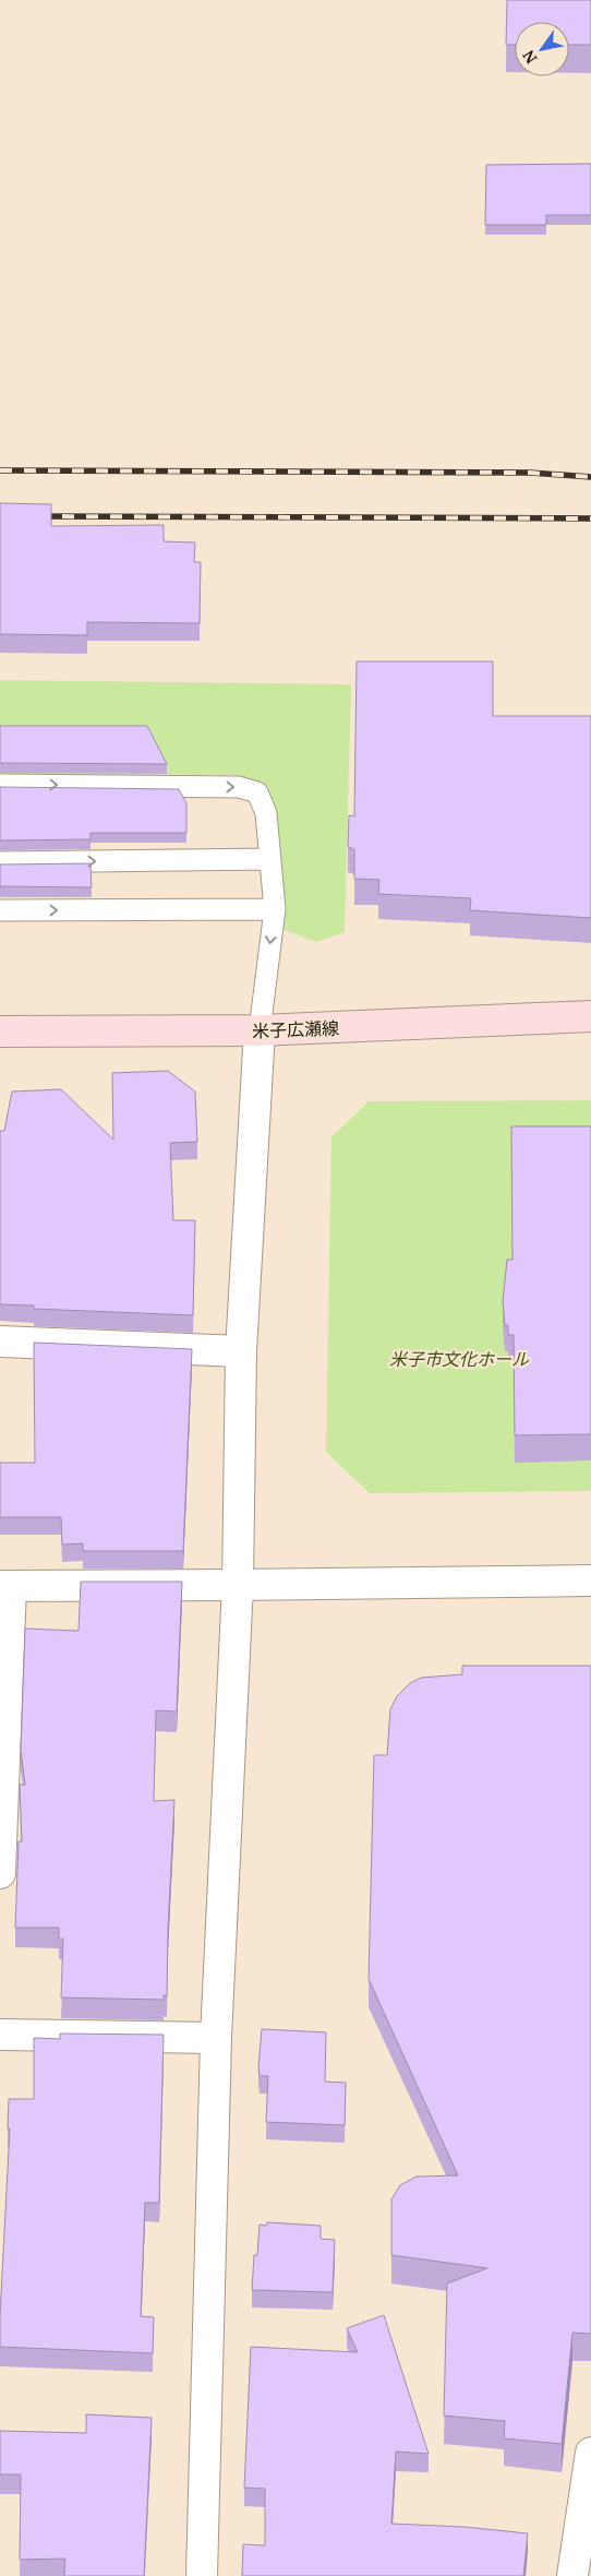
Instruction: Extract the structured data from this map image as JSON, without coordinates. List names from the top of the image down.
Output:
{
  "streets": {
    "main road": ["米子広瀬線"]
  },
  "parks": ["米子市文化ホール"],
  "north": "bottom left"
}
